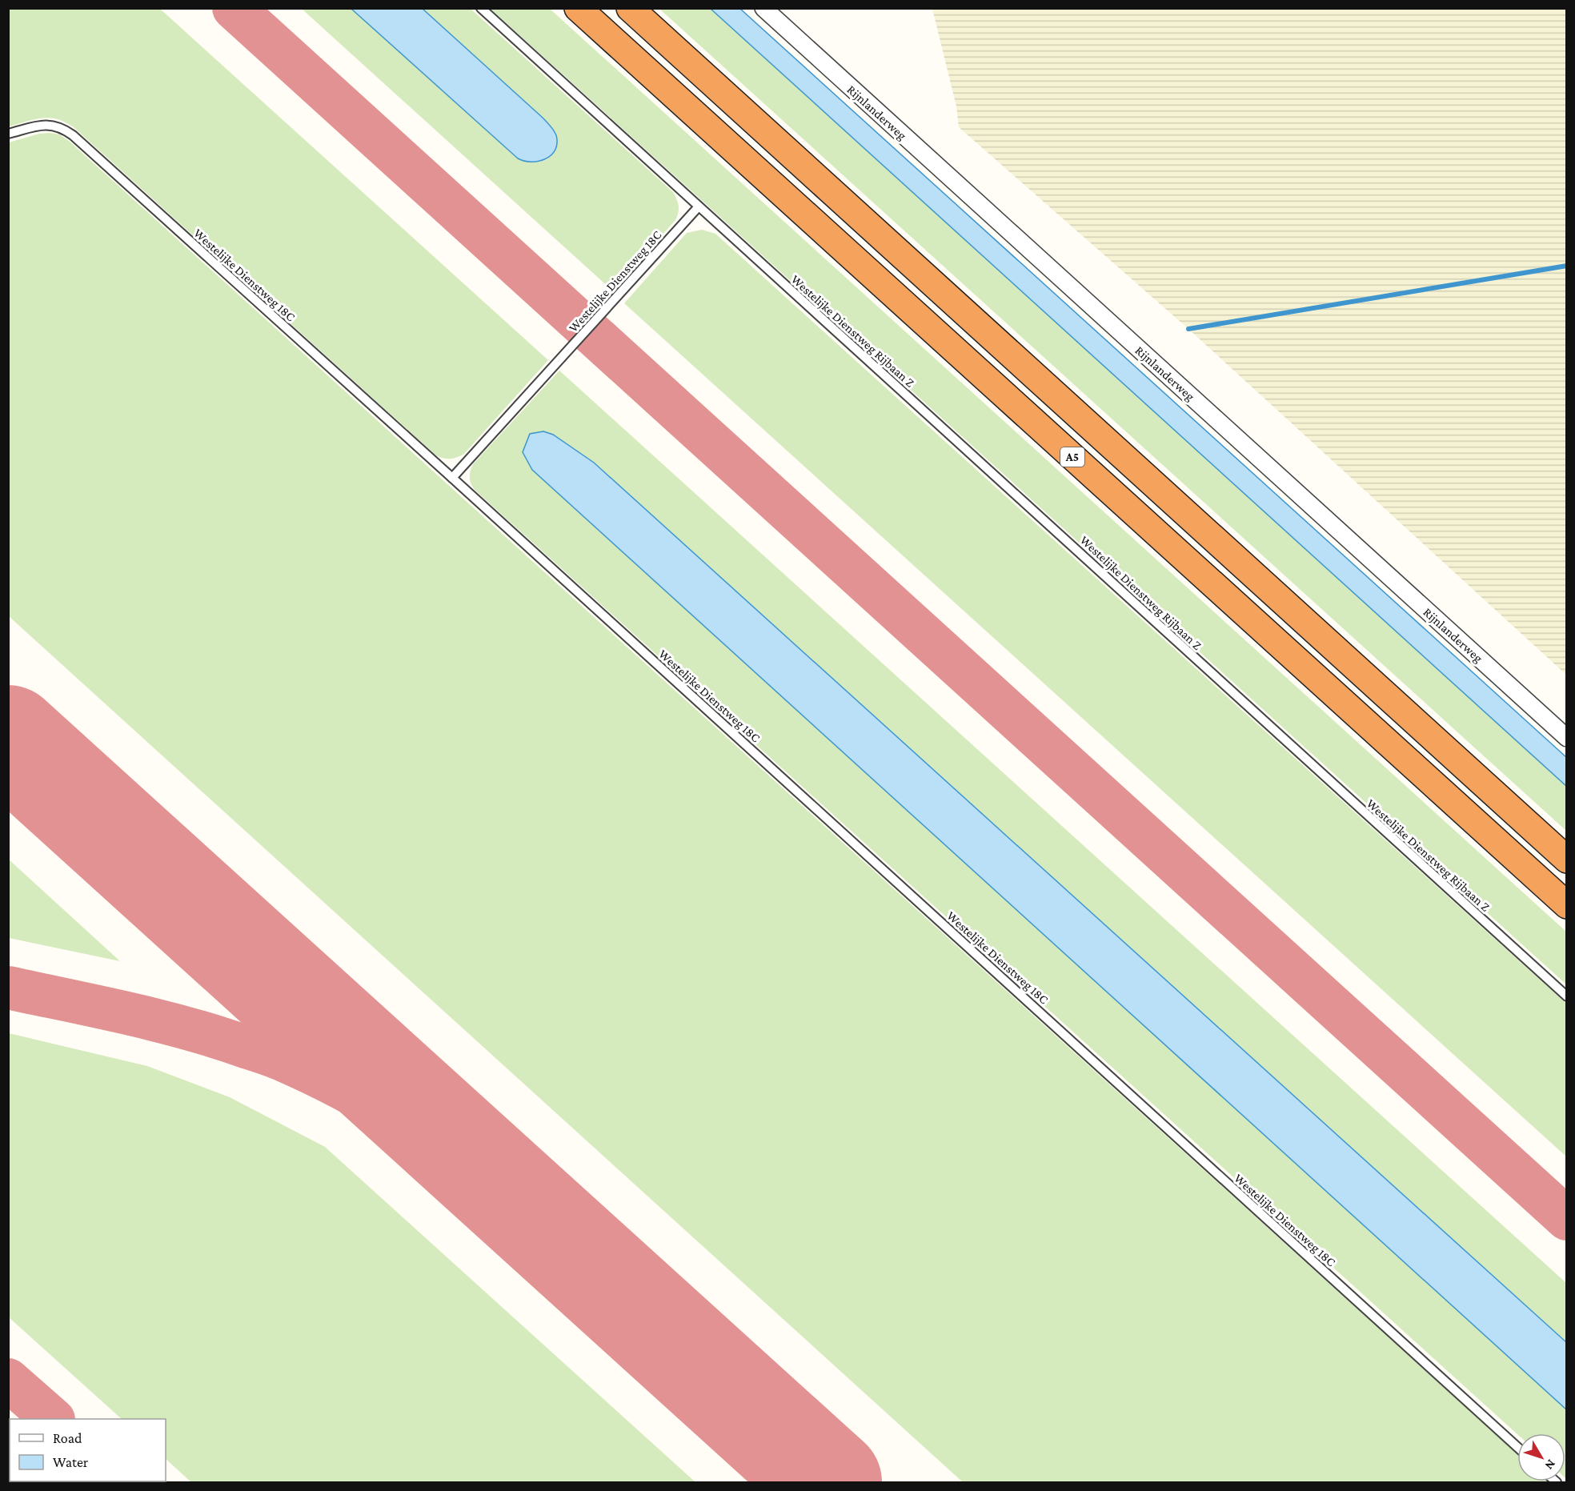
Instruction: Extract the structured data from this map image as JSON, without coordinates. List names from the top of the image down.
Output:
{
  "streets": {
    "highway": ["A5"],
    "street": ["Rijnlanderweg"],
    "lane": ["Westelijke Dienstweg 18C", "Westelijke Dienstweg Rijbaan Z"]
  },
  "crossings": [
    ["Westelijke Dienstweg 18C", "Westelijke Dienstweg Rijbaan Z"]
  ],
  "legend": ["Road", "Water"],
  "north": "bottom right"
}
